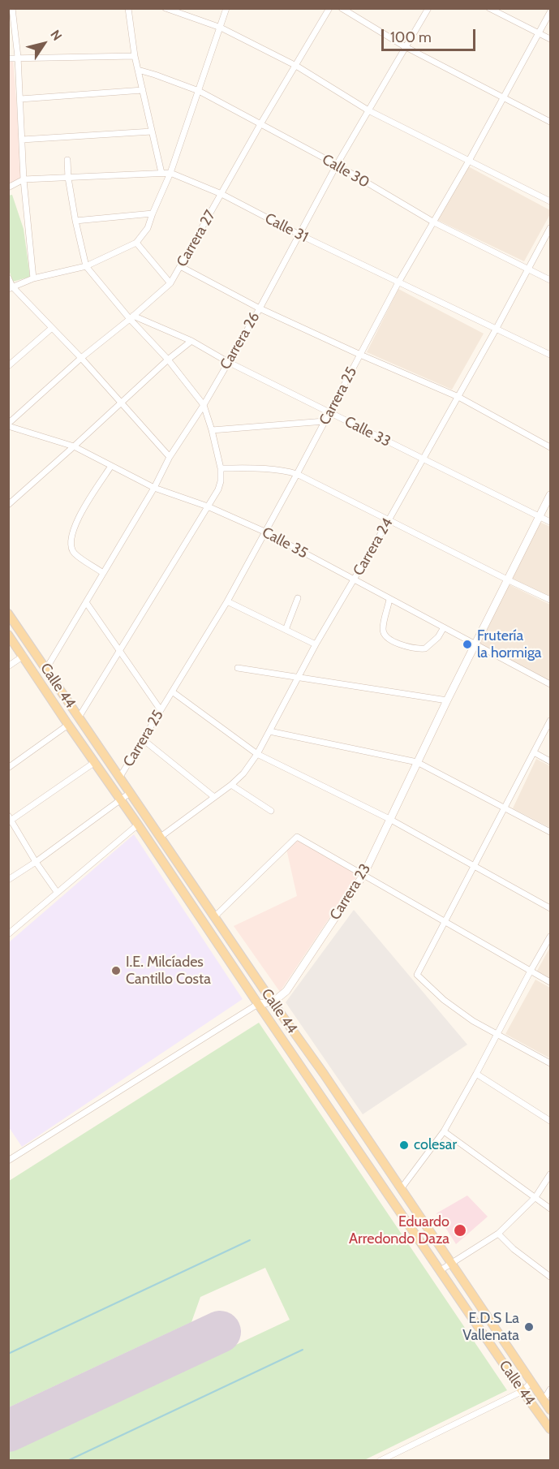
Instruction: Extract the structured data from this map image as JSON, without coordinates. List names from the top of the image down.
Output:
{
  "streets": {
    "main road": ["Calle 44"],
    "street": [
      "Calle 30",
      "Calle 31",
      "Carrera 27",
      "Carrera 26",
      "Carrera 25",
      "Calle 33",
      "Calle 35",
      "Carrera 24",
      "Carrera 23"
    ]
  },
  "crossings": [
    ["Calle 30", "Carrera 27"],
    ["Calle 30", "Carrera 26"],
    ["Calle 30", "Carrera 25"],
    ["Calle 30", "Carrera 24"],
    ["Calle 31", "Carrera 27"],
    ["Calle 31", "Carrera 26"],
    ["Calle 31", "Carrera 25"],
    ["Calle 31", "Carrera 24"],
    ["Carrera 27", "Calle 33"],
    ["Carrera 27", "Calle 35"],
    ["Carrera 26", "Calle 33"],
    ["Carrera 26", "Calle 35"],
    ["Carrera 26", "Calle 44"],
    ["Carrera 25", "Calle 33"],
    ["Carrera 25", "Calle 35"],
    ["Carrera 25", "Calle 44"],
    ["Calle 33", "Carrera 24"],
    ["Calle 33", "Carrera 23"],
    ["Calle 35", "Carrera 24"],
    ["Calle 35", "Carrera 23"],
    ["Carrera 24", "Calle 44"],
    ["Calle 44", "Carrera 23"]
  ],
  "places": [
    "Frutería la hormiga",
    "I.E. Milcíades Cantillo Costa",
    "colesar",
    "Eduardo Arredondo Daza",
    "E.D.S La Vallenata"
  ],
  "scale_bar": "100 m",
  "north": "top right"
}
